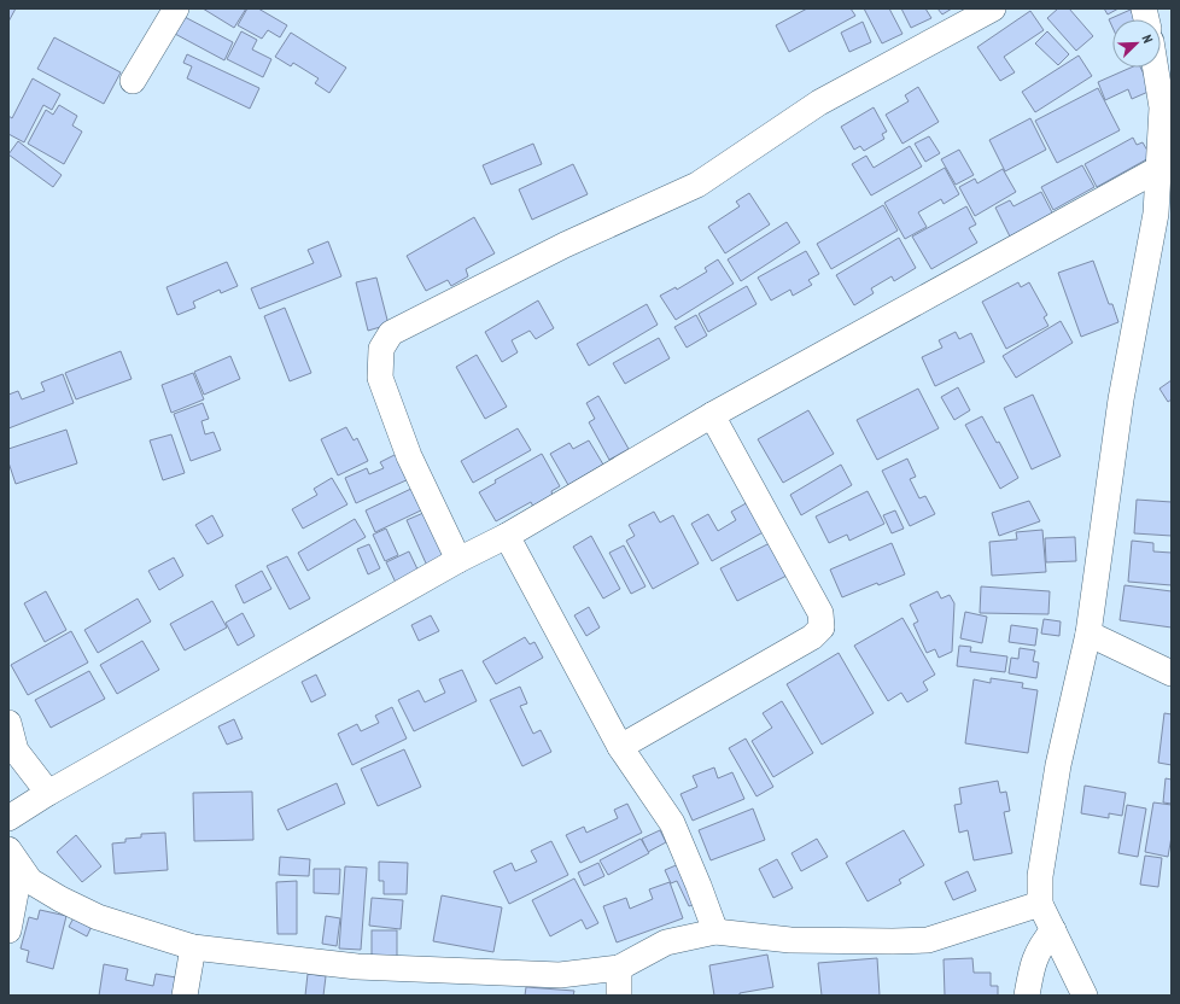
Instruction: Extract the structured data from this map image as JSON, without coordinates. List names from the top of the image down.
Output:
{
  "north": "top right"
}
